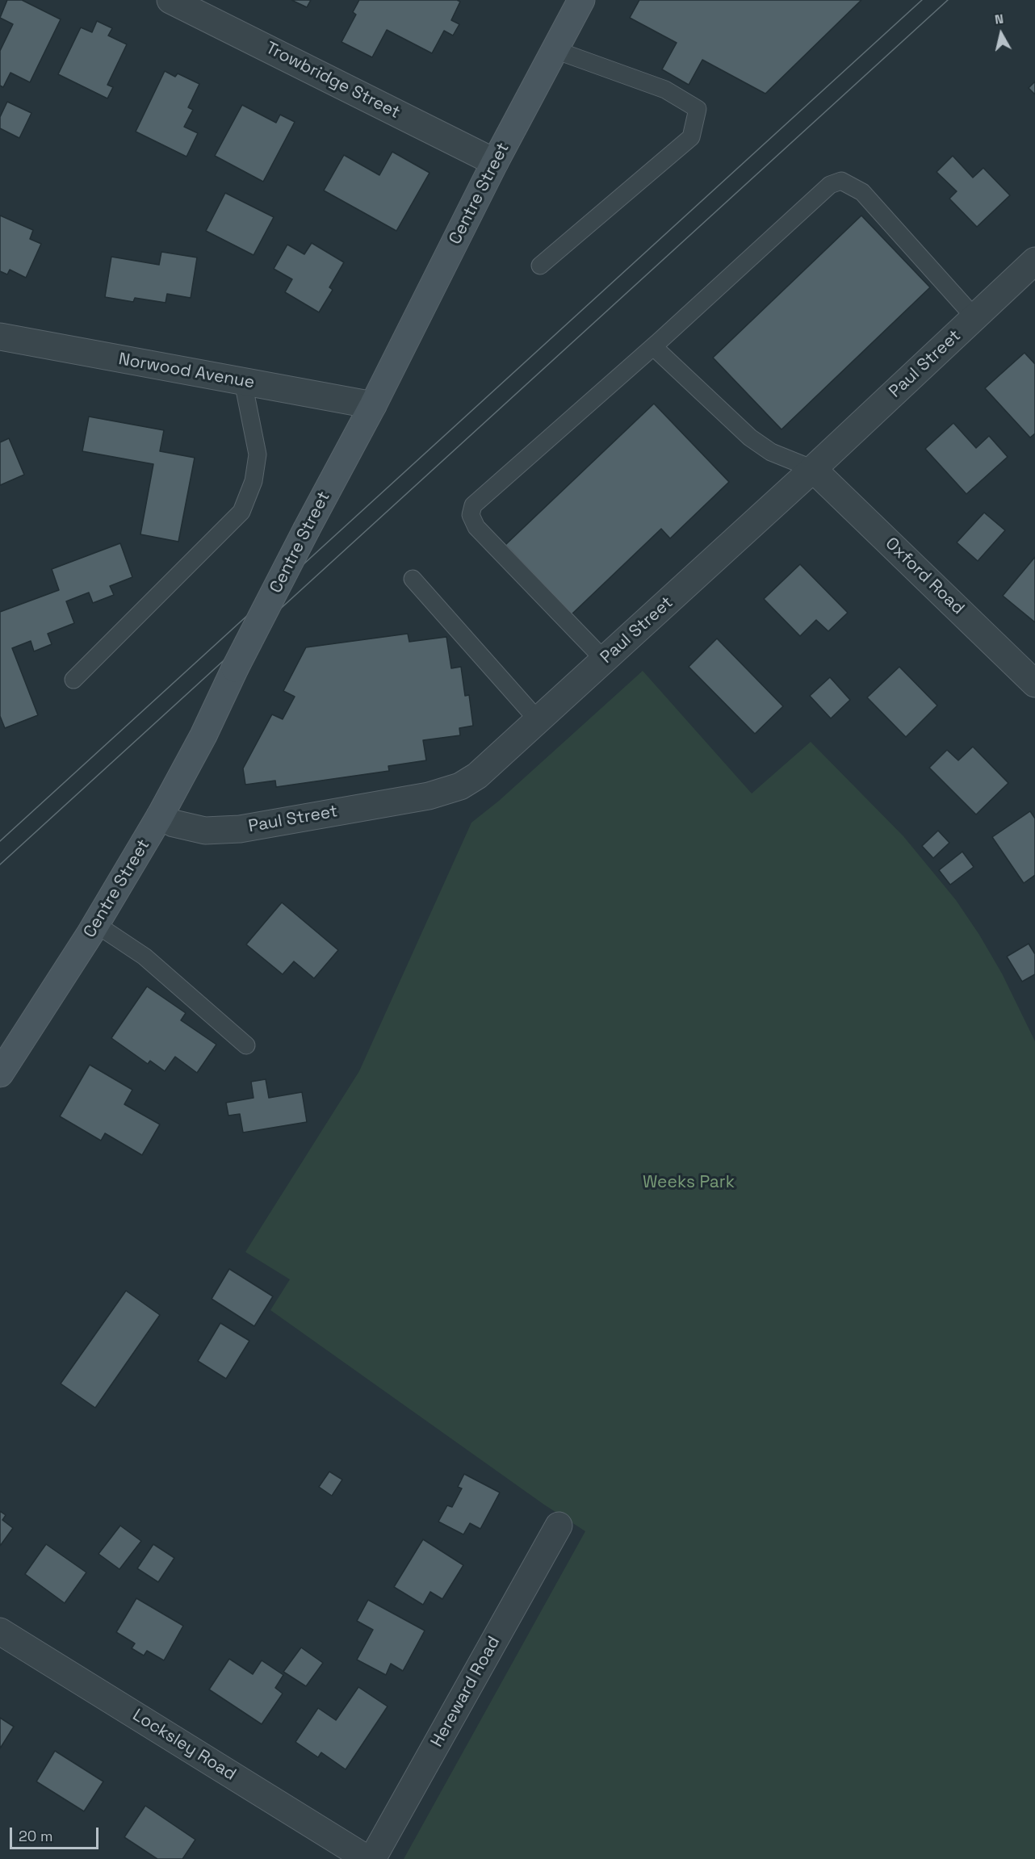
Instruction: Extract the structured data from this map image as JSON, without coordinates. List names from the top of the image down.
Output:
{
  "streets": {
    "main road": ["Centre Street"],
    "street": [
      "Trowbridge Street",
      "Paul Street",
      "Norwood Avenue",
      "Oxford Road",
      "Hereward Road",
      "Locksley Road"
    ]
  },
  "crossings": [
    ["Trowbridge Street", "Centre Street"],
    ["Centre Street", "Paul Street"],
    ["Centre Street", "Norwood Avenue"],
    ["Paul Street", "Oxford Road"]
  ],
  "parks": ["Weeks Park"],
  "scale_bar": "20 m",
  "north": "top"
}
